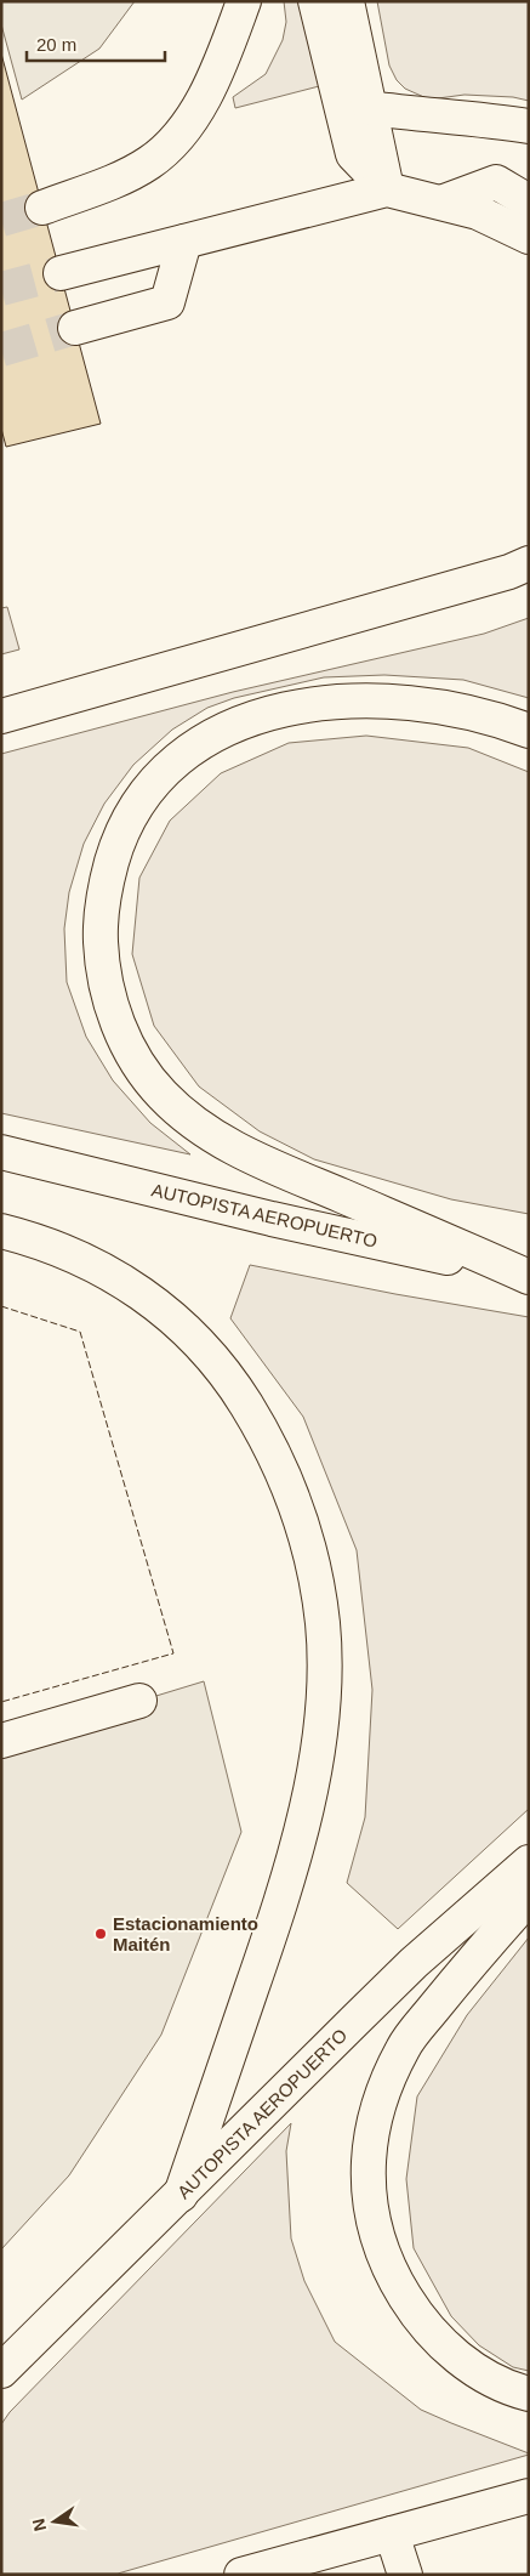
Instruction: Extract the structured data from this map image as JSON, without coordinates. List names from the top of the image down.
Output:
{
  "streets": {
    "main road": ["AUTOPISTA AEROPUERTO"]
  },
  "places": ["Estacionamiento Maitén"],
  "scale_bar": "20 m",
  "north": "left"
}
